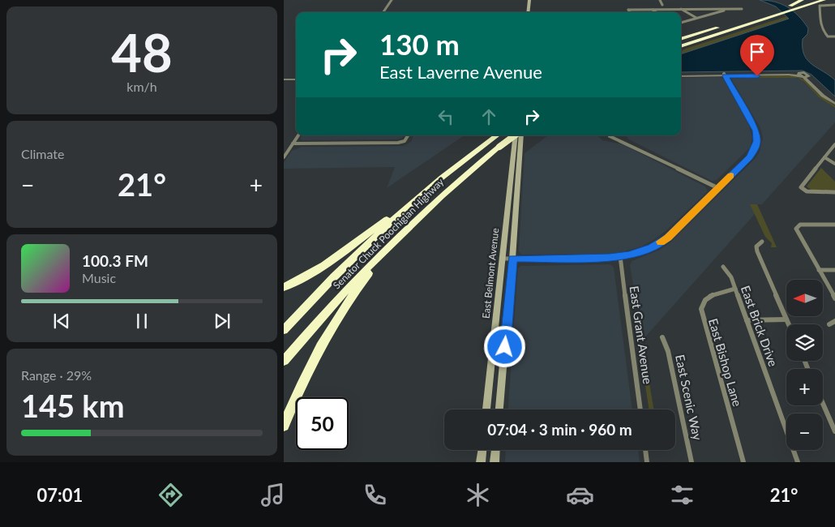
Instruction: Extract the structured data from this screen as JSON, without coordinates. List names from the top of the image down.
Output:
{
  "streets": {
    "highway": ["Senator Chuck Poochigian Highway"],
    "main road": ["East Belmont Avenue"],
    "street": [
      "East Brick Drive",
      "East Grant Avenue",
      "East Bishop Lane",
      "East Scenic Way"
    ]
  },
  "crossings": [
    ["East Brick Drive", "East Bishop Lane"]
  ],
  "north": "left",
  "page": {
    "tile": [
      ["48", "km/h"],
      "Climate",
      ["Range · 29%", "145 km"]
    ],
    "turn": ["130 m", "East Laverne Avenue"],
    "heat": ["−", "21°", "+"],
    "song": ["100.3 FM", "Music"],
    "map_buttons": ["+", "−"],
    "limit": "50",
    "trip": "07:04 · 3 min · 960 m",
    "tabs": ["07:01", "21°"]
  }
}
